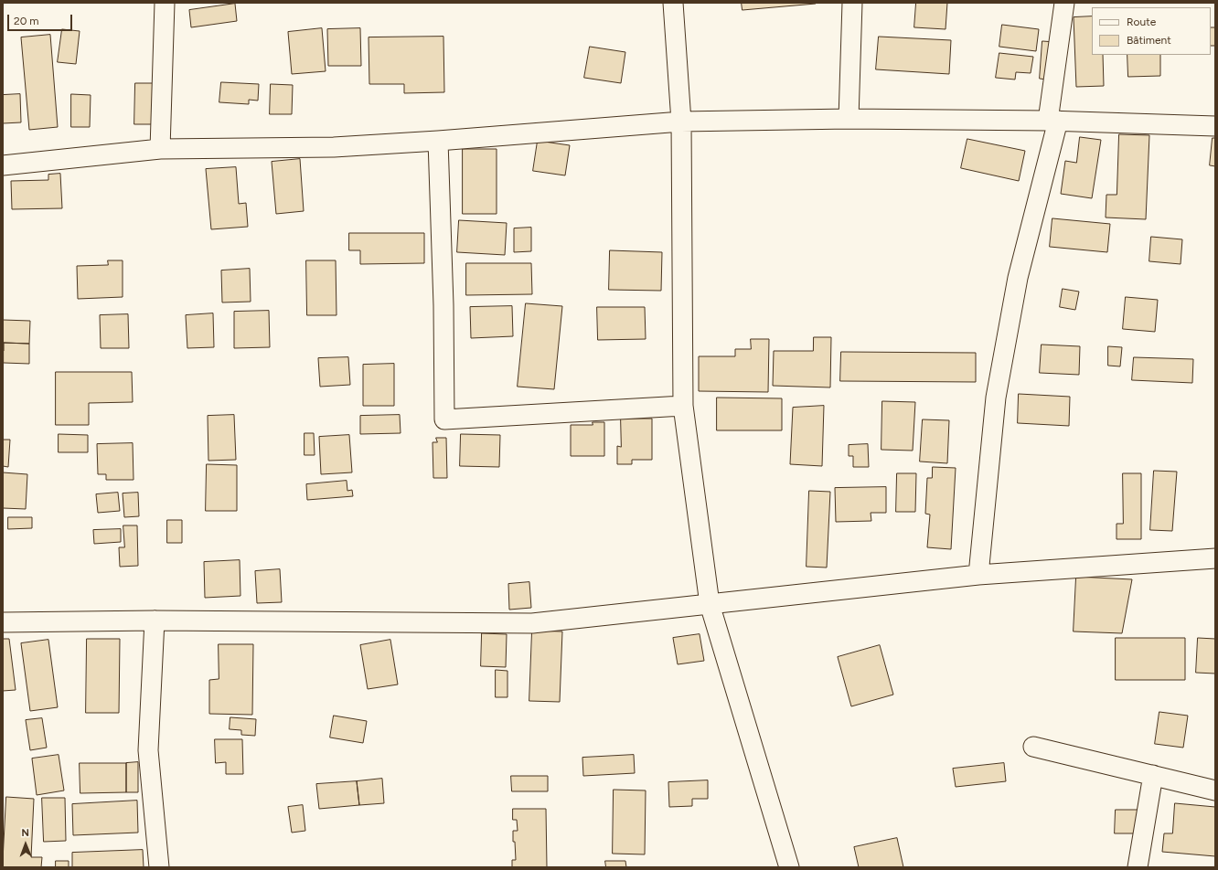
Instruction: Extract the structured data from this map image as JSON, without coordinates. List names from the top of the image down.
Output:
{
  "legend": ["Route", "Bâtiment"],
  "scale_bar": "20 m",
  "north": "top"
}
